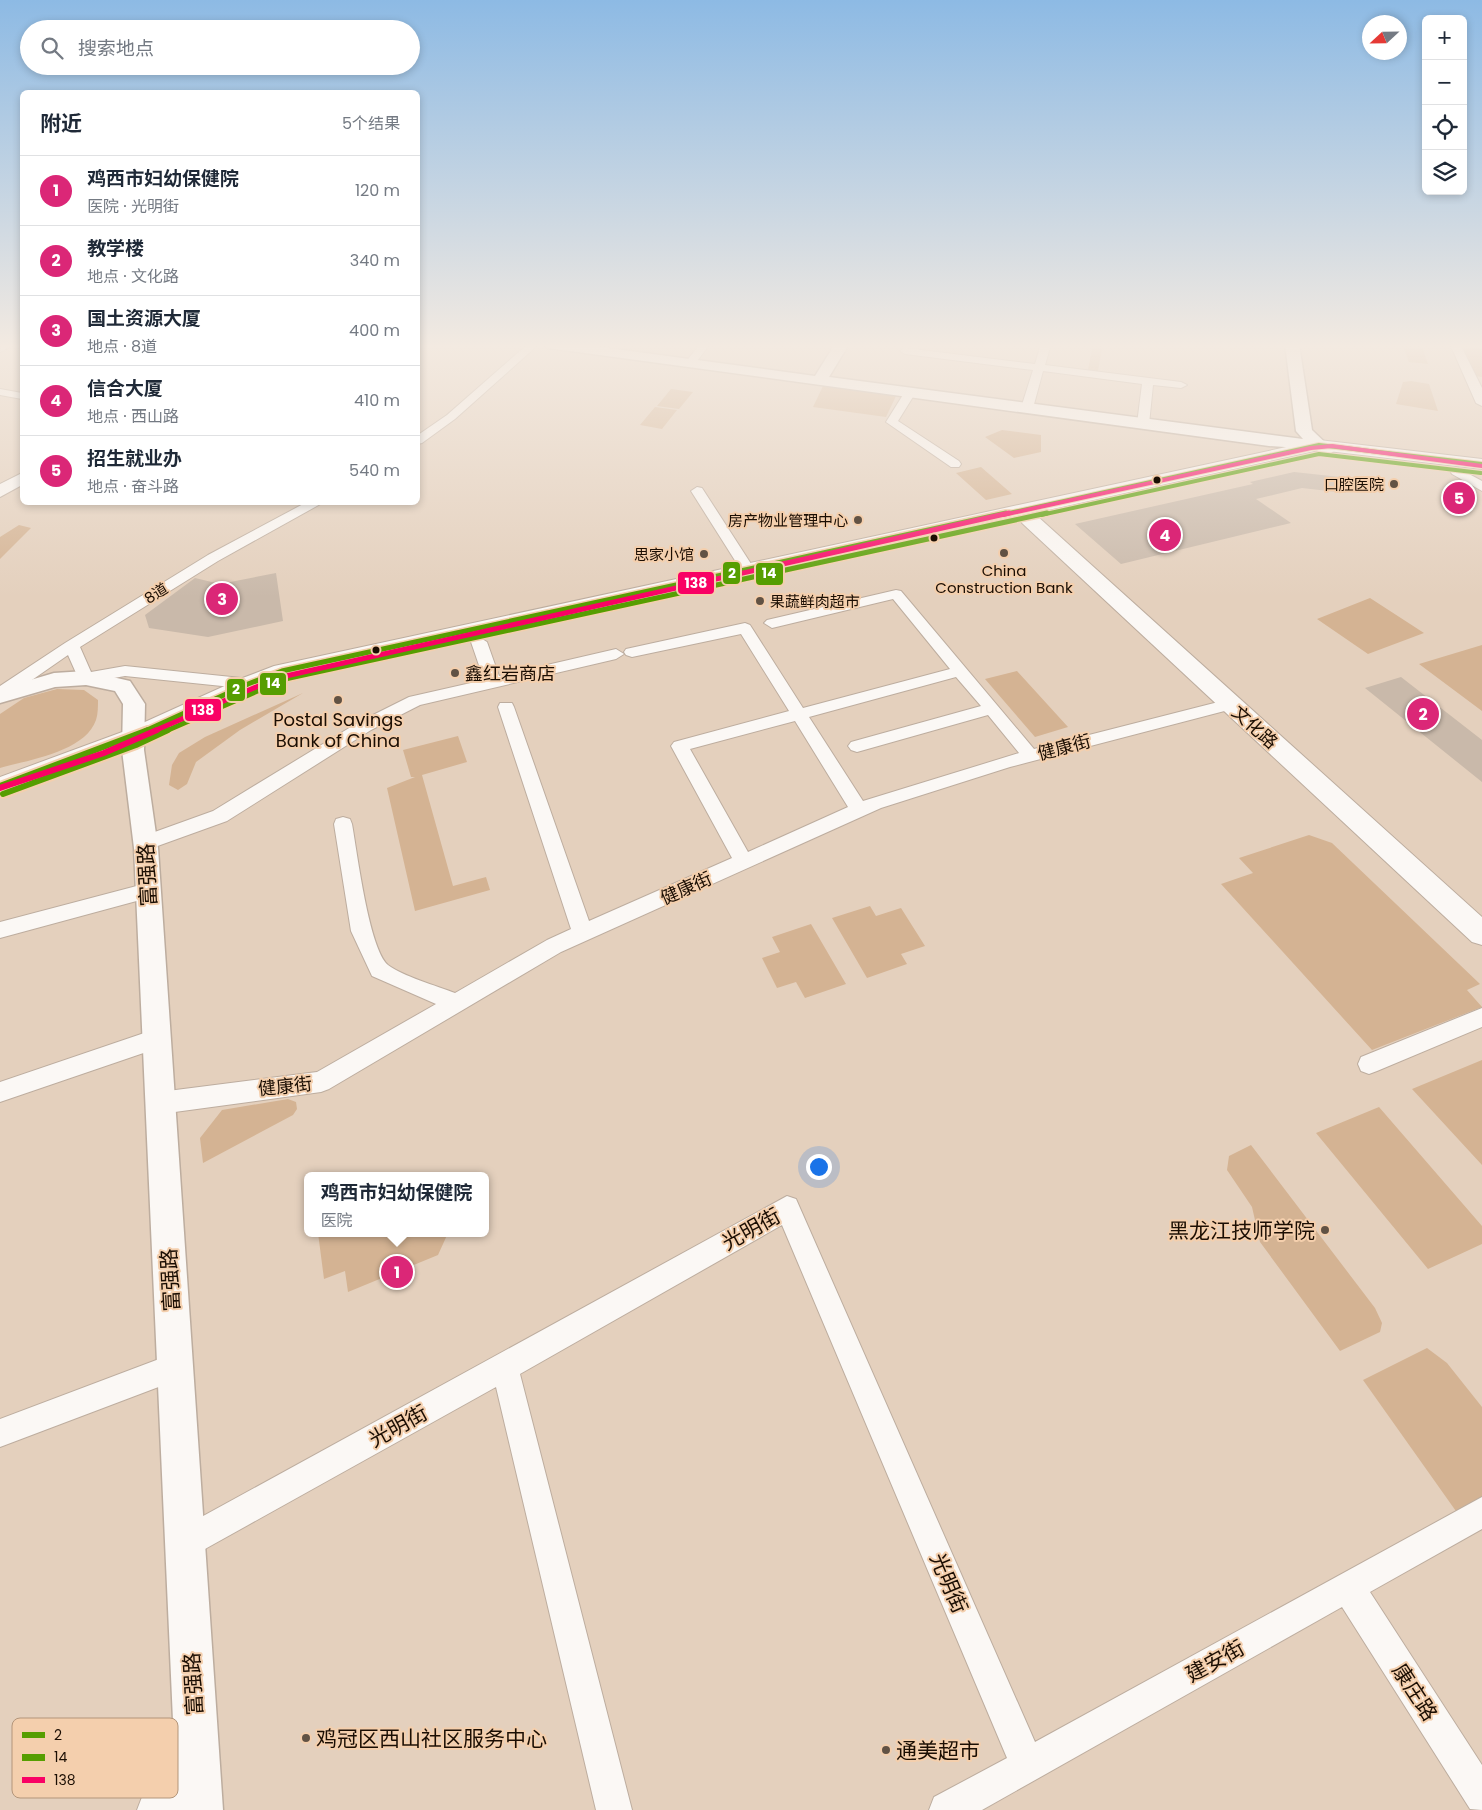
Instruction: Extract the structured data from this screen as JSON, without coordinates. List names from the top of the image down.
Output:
{
  "streets": {
    "main road": ["文化路"],
    "street": [
      "8道",
      "健康街",
      "富强路",
      "光明街",
      "建安街",
      "康庄路"
    ]
  },
  "crossings": [
    ["8道", "富强路"],
    ["文化路", "健康街"],
    ["健康街", "富强路"],
    ["富强路", "光明街"],
    ["光明街", "建安街"],
    ["建安街", "康庄路"]
  ],
  "places": [
    "口腔医院",
    "房产物业管理中心",
    "China Construction Bank",
    "思家小馆",
    "果蔬鲜肉超市",
    "鑫红岩商店",
    "Postal Savings Bank of China",
    "黑龙江技师学院",
    "鸡冠区西山社区服务中心",
    "通美超市"
  ],
  "lines": ["transit line 2", "transit line 138", "transit line 14"],
  "legend": ["2", "14", "138"],
  "north": "left",
  "page": {
    "map_buttons": ["+", "−"],
    "search": "搜索地点",
    "heading": ["附近", "5个结果"],
    "list": [
      {
        "mark": "1",
        "name": "鸡西市妇幼保健院",
        "note": "医院 · 光明街",
        "value": "120 m"
      },
      {
        "mark": "2",
        "name": "教学楼",
        "note": "地点 · 文化路",
        "value": "340 m"
      },
      {
        "mark": "3",
        "name": "国土资源大厦",
        "note": "地点 · 8道",
        "value": "400 m"
      },
      {
        "mark": "4",
        "name": "信合大厦",
        "note": "地点 · 西山路",
        "value": "410 m"
      },
      {
        "mark": "5",
        "name": "招生就业办",
        "note": "地点 · 奋斗路",
        "value": "540 m"
      }
    ],
    "pins": [
      "5",
      "4",
      "3",
      "2",
      "1"
    ],
    "popup": ["鸡西市妇幼保健院", "医院"]
  }
}
